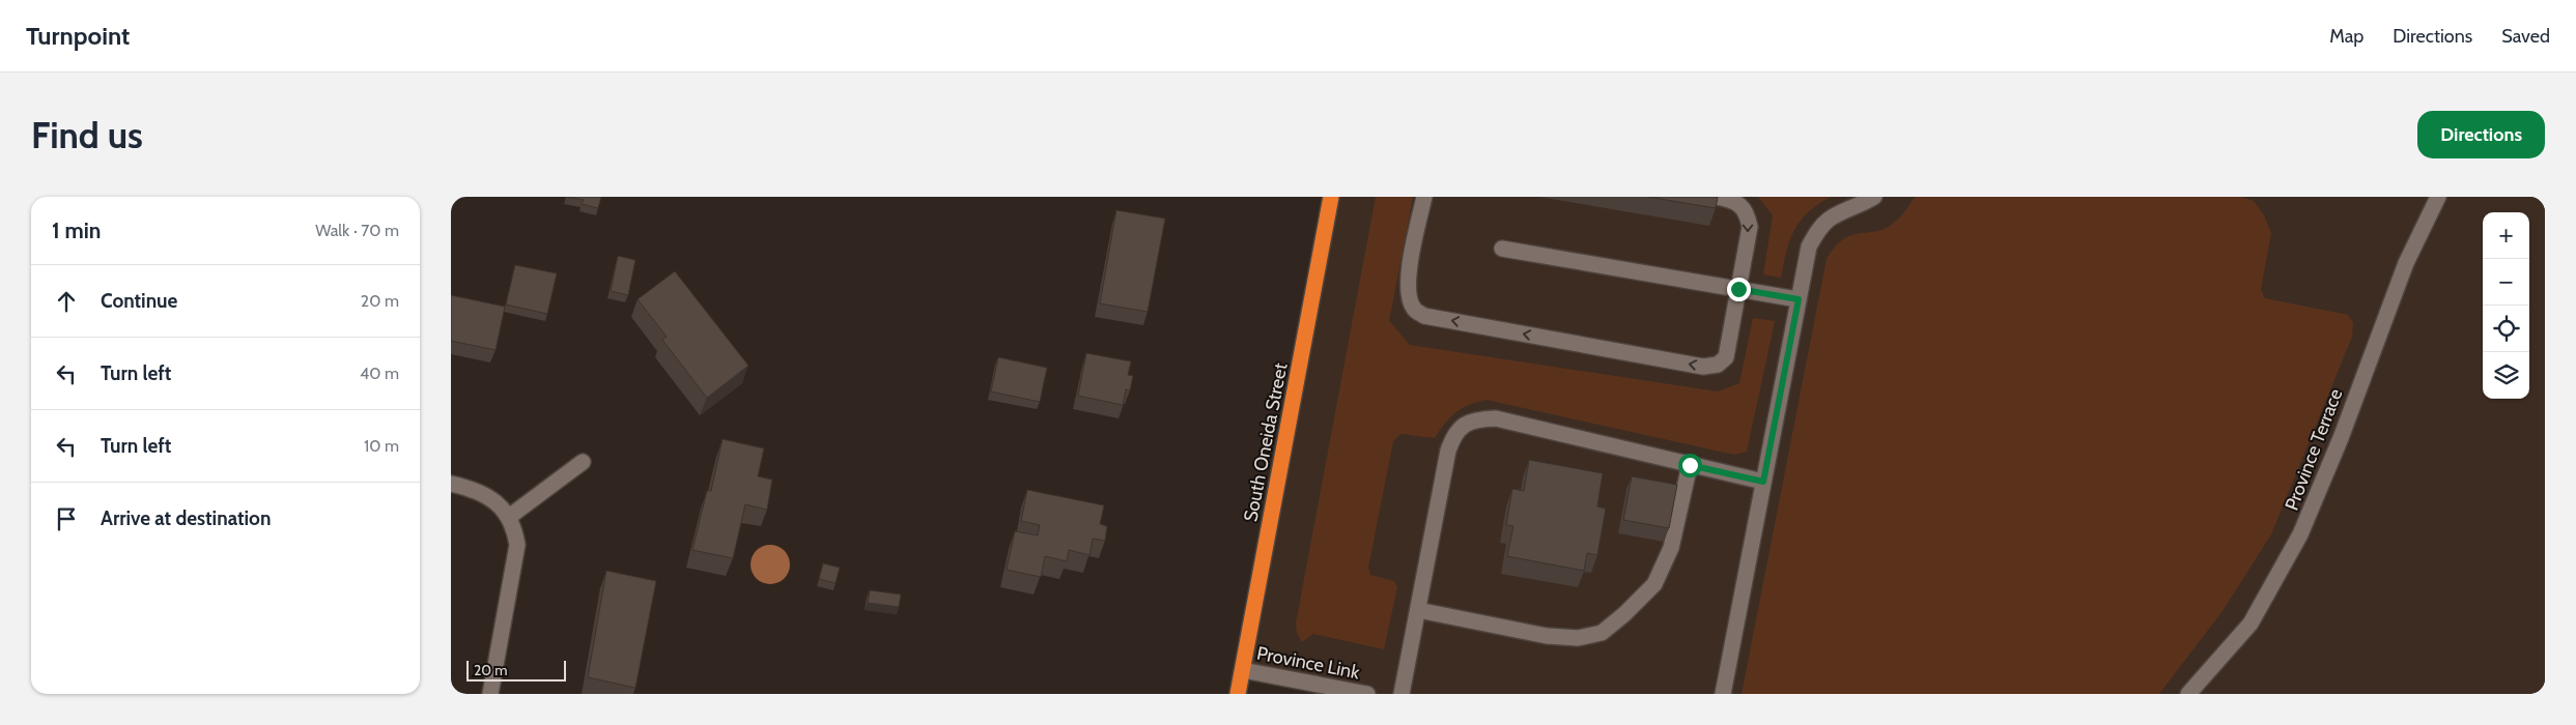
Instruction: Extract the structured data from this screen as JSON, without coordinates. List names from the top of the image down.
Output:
{
  "streets": {
    "highway": ["South Oneida Street"],
    "street": ["Province Terrace", "Province Link"]
  },
  "crossings": [
    ["South Oneida Street", "Province Link"]
  ],
  "scale_bar": "20 m",
  "page": {
    "header": "Turnpoint",
    "nav": ["Map", "Directions", "Saved"],
    "buttons": "Directions",
    "title": "Find us",
    "heading": ["1 min", "Walk · 70 m"],
    "map_buttons": ["+", "−"],
    "list": [
      ["Continue", "20 m"],
      ["Turn left", "40 m"],
      ["Turn left", "10 m"],
      "Arrive at destination"
    ],
    "scale": "20 m"
  }
}
